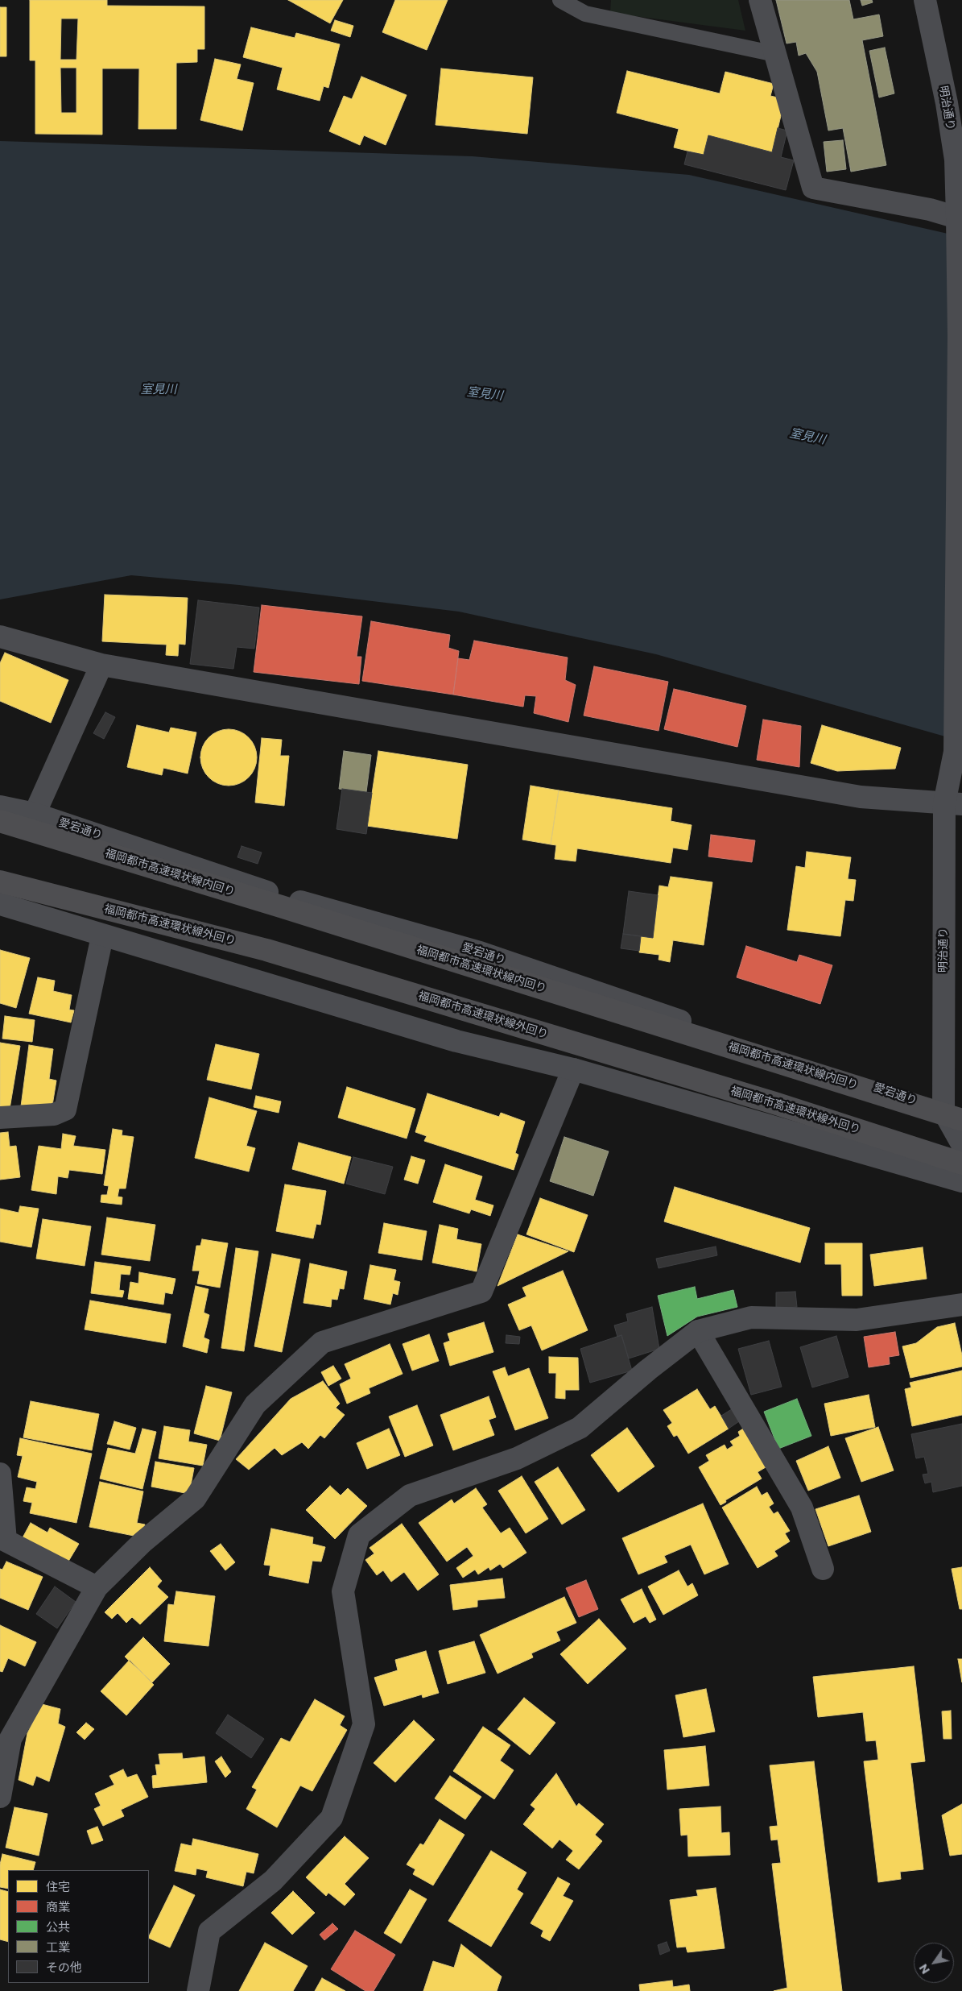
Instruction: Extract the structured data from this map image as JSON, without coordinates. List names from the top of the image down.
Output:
{
  "streets": {
    "highway": ["福岡都市高速環状線内回り", "福岡都市高速環状線外回り"],
    "street": ["明治通り", "愛宕通り"]
  },
  "crossings": [
    ["明治通り", "愛宕通り"],
    ["明治通り", "福岡都市高速環状線内回り"],
    ["愛宕通り", "福岡都市高速環状線内回り"]
  ],
  "water": ["室見川"],
  "legend": [
    "住宅",
    "商業",
    "公共",
    "工業",
    "その他"
  ],
  "north": "bottom left"
}
